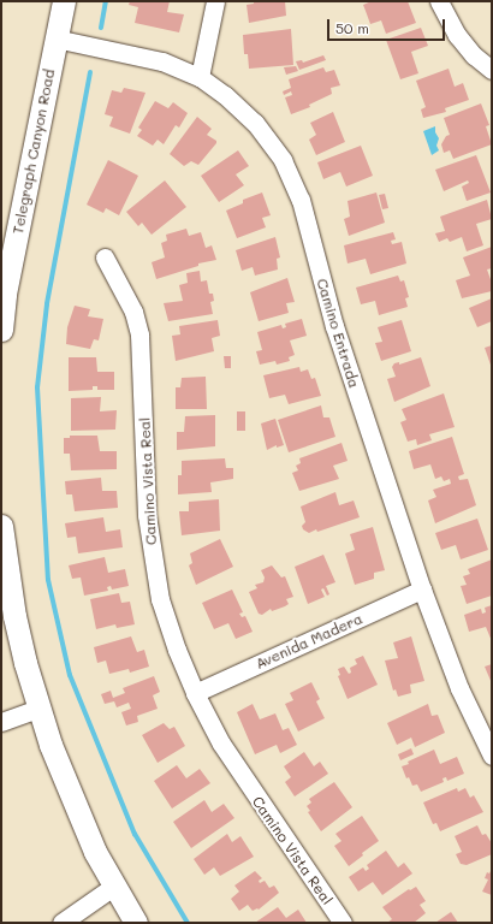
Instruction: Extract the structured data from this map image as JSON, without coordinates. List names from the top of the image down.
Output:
{
  "streets": {
    "street": [
      "Telegraph Canyon Road",
      "Camino Entrada",
      "Camino Vista Real",
      "Avenida Madera"
    ]
  },
  "crossings": [
    ["Telegraph Canyon Road", "Camino Entrada"],
    ["Camino Entrada", "Avenida Madera"],
    ["Camino Vista Real", "Avenida Madera"]
  ],
  "scale_bar": "50 m"
}
